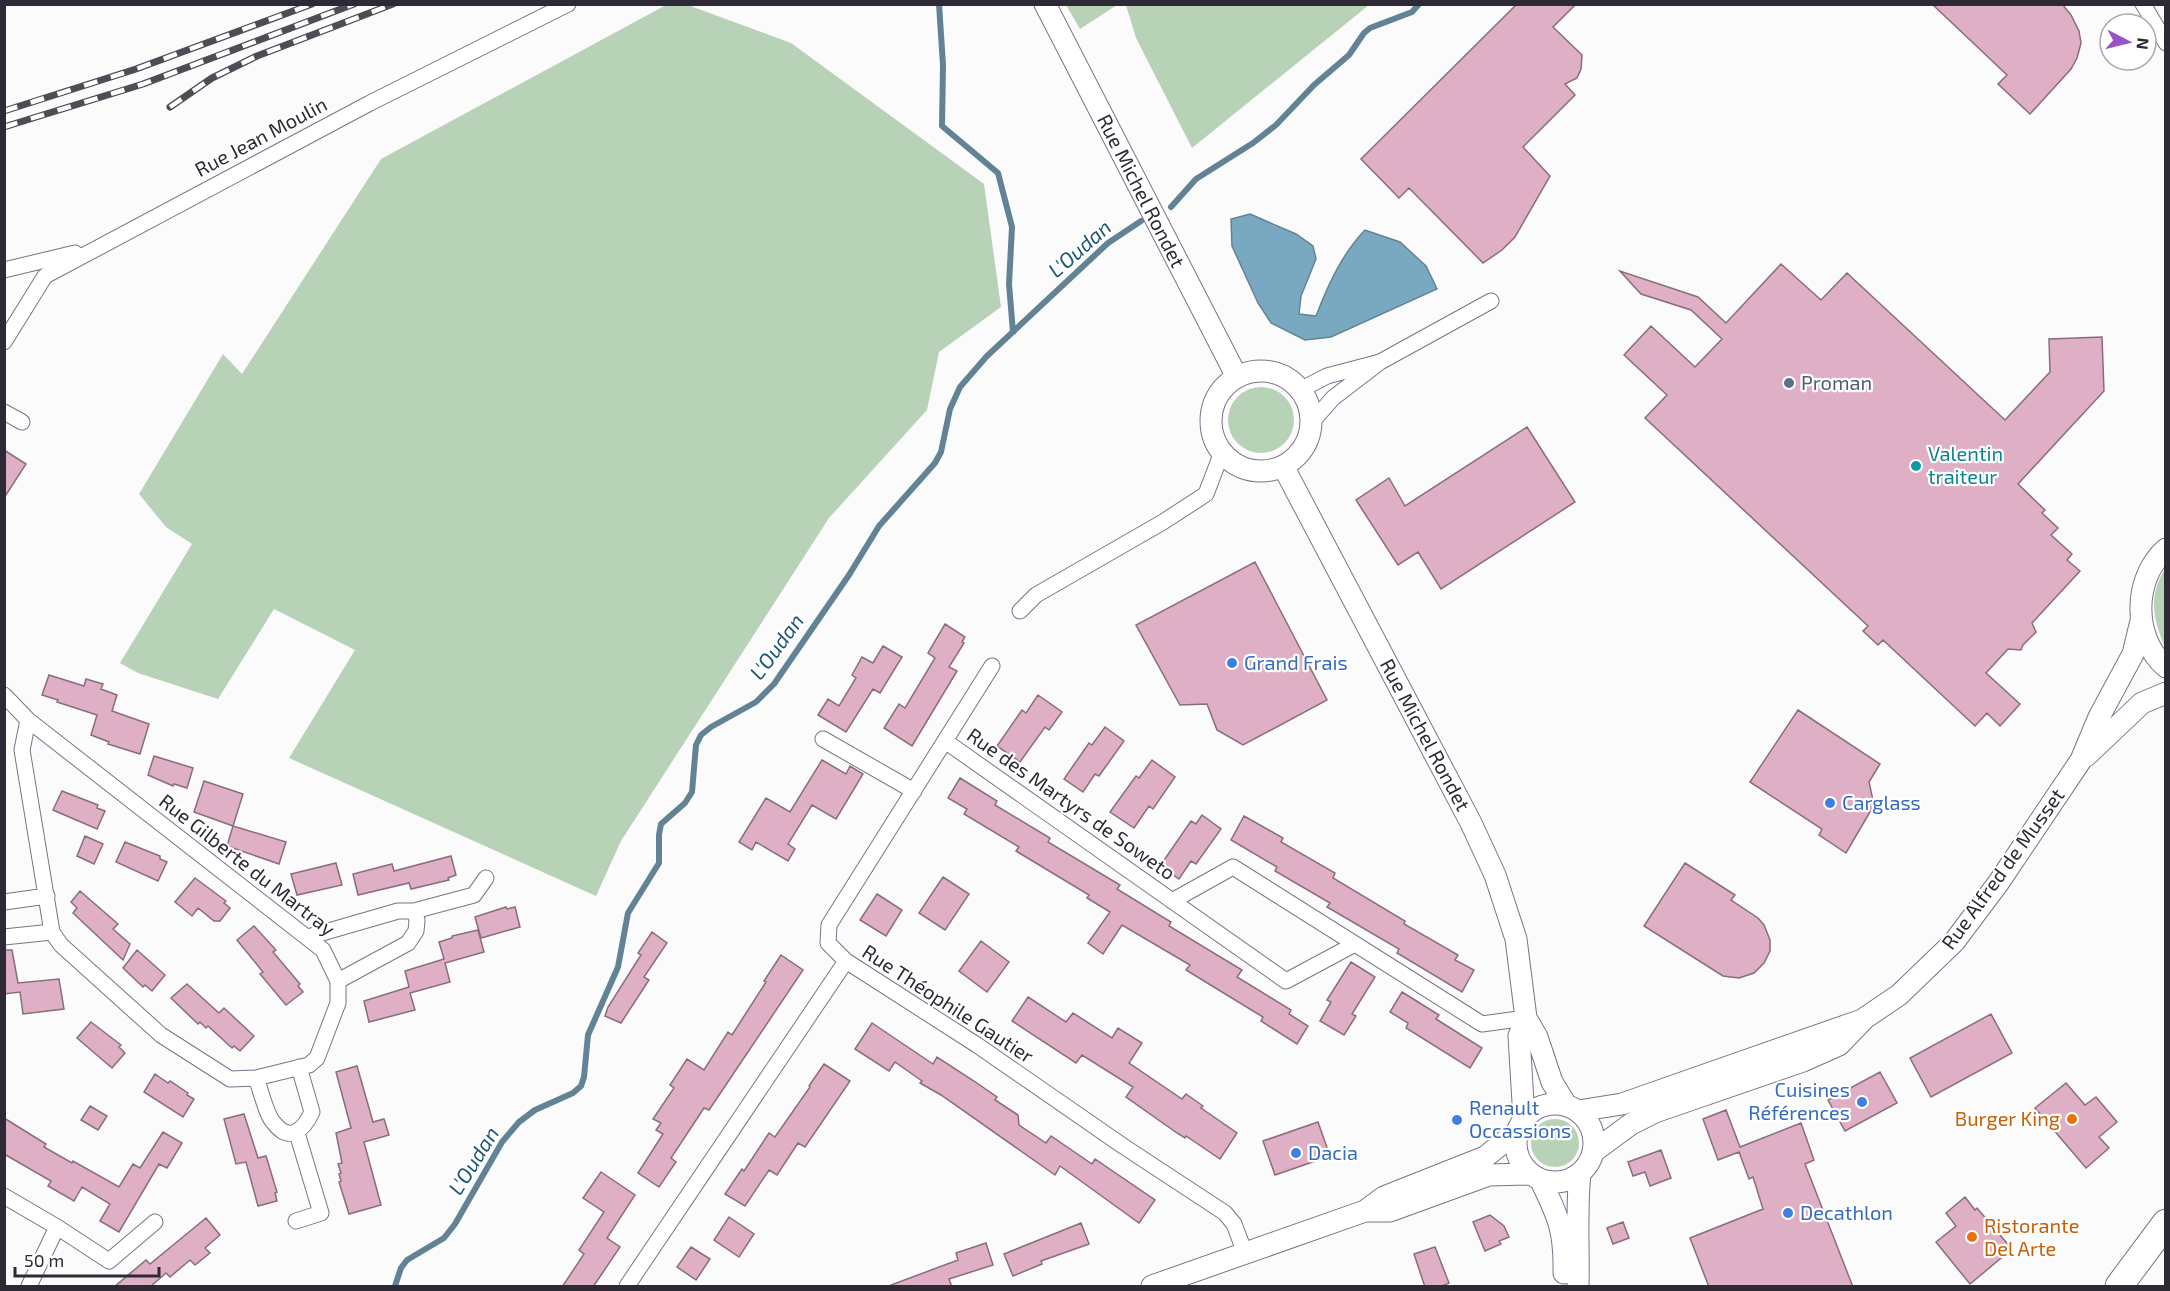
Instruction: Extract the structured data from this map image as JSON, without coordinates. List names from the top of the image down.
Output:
{
  "streets": {
    "main road": ["Rue Michel Rondet", "Rue Alfred de Musset"],
    "street": [
      "Rue Jean Moulin",
      "Rue des Martyrs de Soweto",
      "Rue Gilberte du Martray",
      "Rue Théophile Gautier"
    ]
  },
  "crossings": [
    ["Rue Michel Rondet", "Rue des Martyrs de Soweto"],
    ["Rue Michel Rondet", "Rue Alfred de Musset"],
    ["Rue des Martyrs de Soweto", "Rue Théophile Gautier"]
  ],
  "water": ["L'Oudan"],
  "places": [
    "Proman",
    "Valentin traiteur",
    "Grand Frais",
    "Carglass",
    "Cuisines Références",
    "Burger King",
    "Renault Occassions",
    "Dacia",
    "Decathlon",
    "Ristorante Del Arte"
  ],
  "scale_bar": "50 m",
  "north": "right"
}
